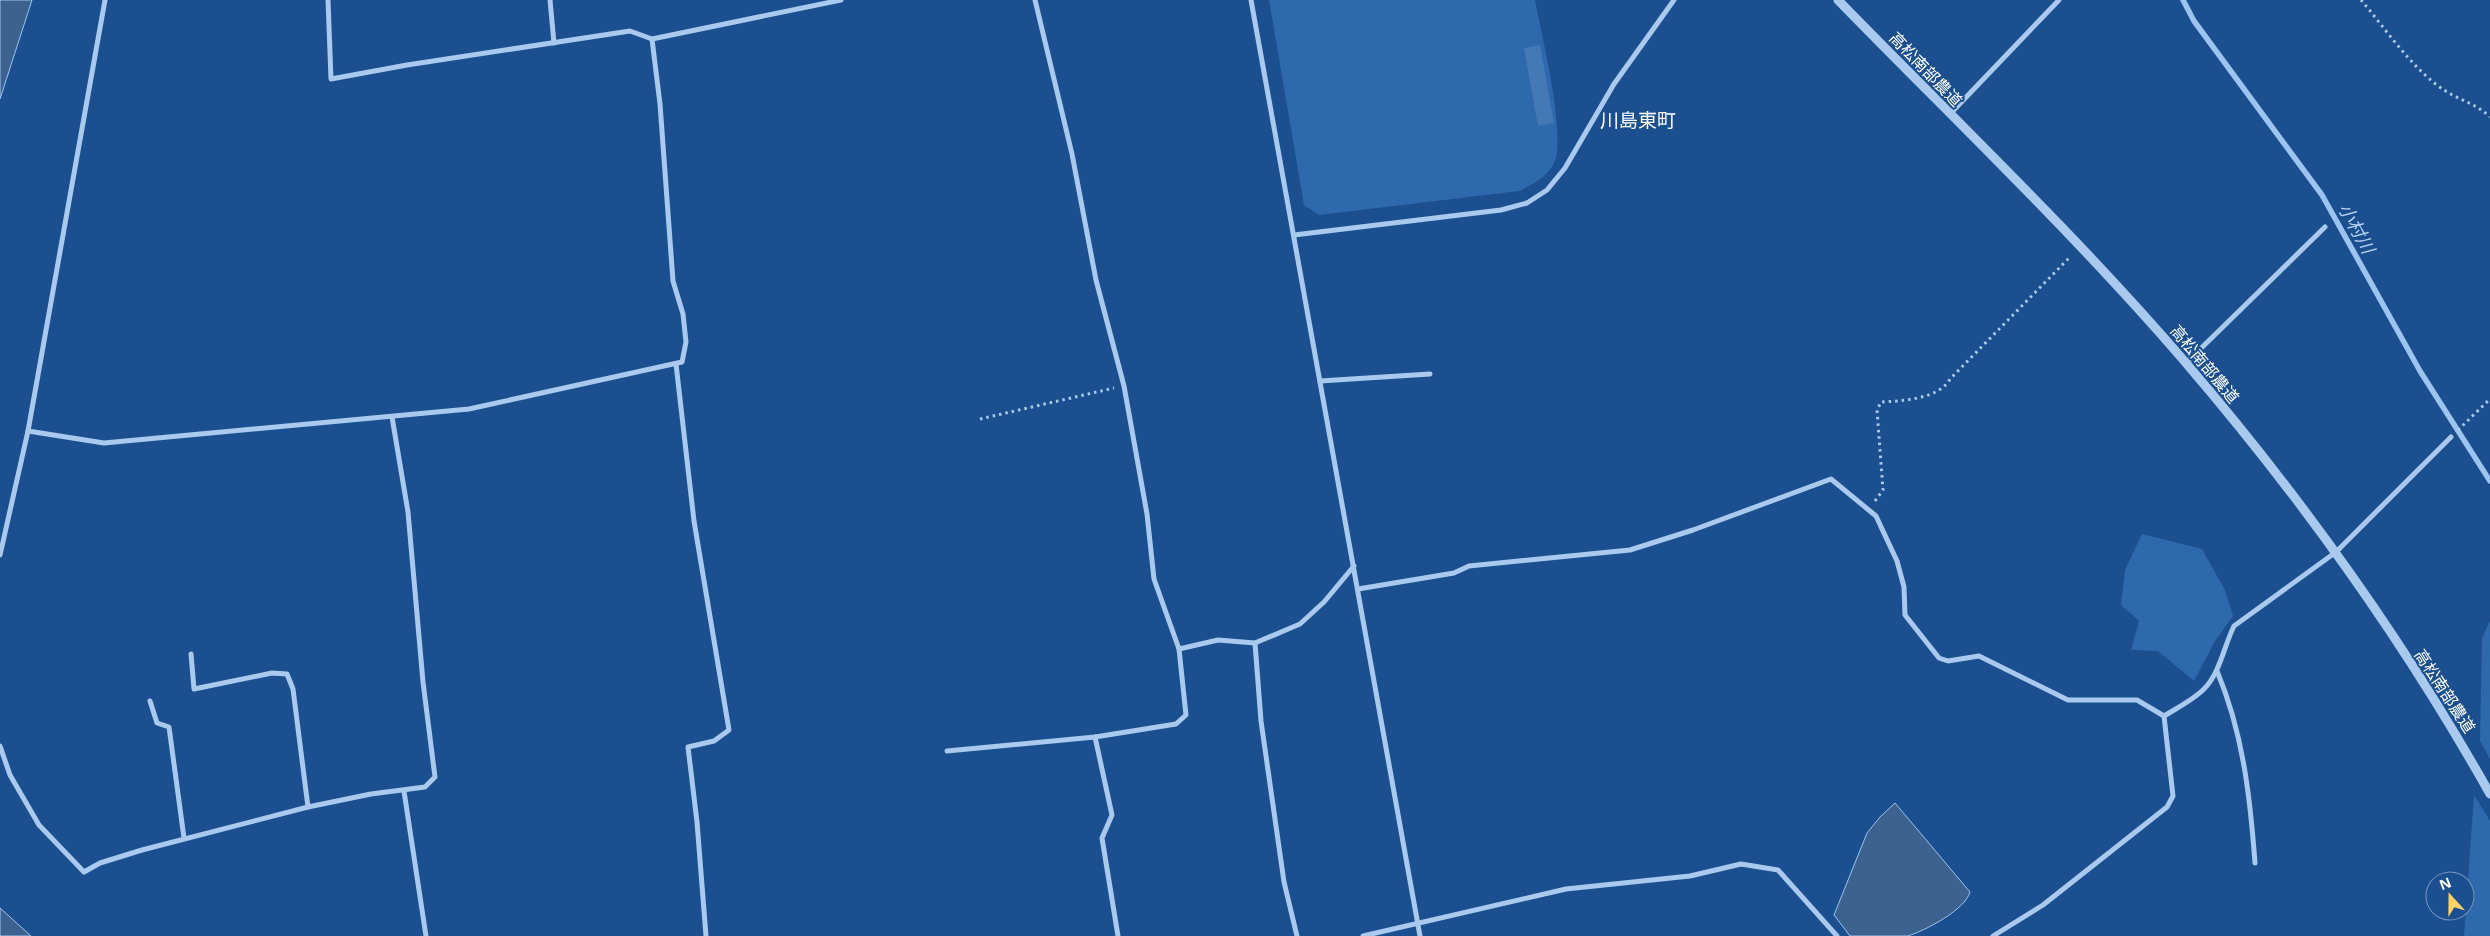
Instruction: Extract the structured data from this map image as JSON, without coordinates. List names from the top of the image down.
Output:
{
  "streets": {
    "street": ["高松南部農道"]
  },
  "districts": ["川島東町"],
  "water": ["小村川"],
  "north": "top"
}
